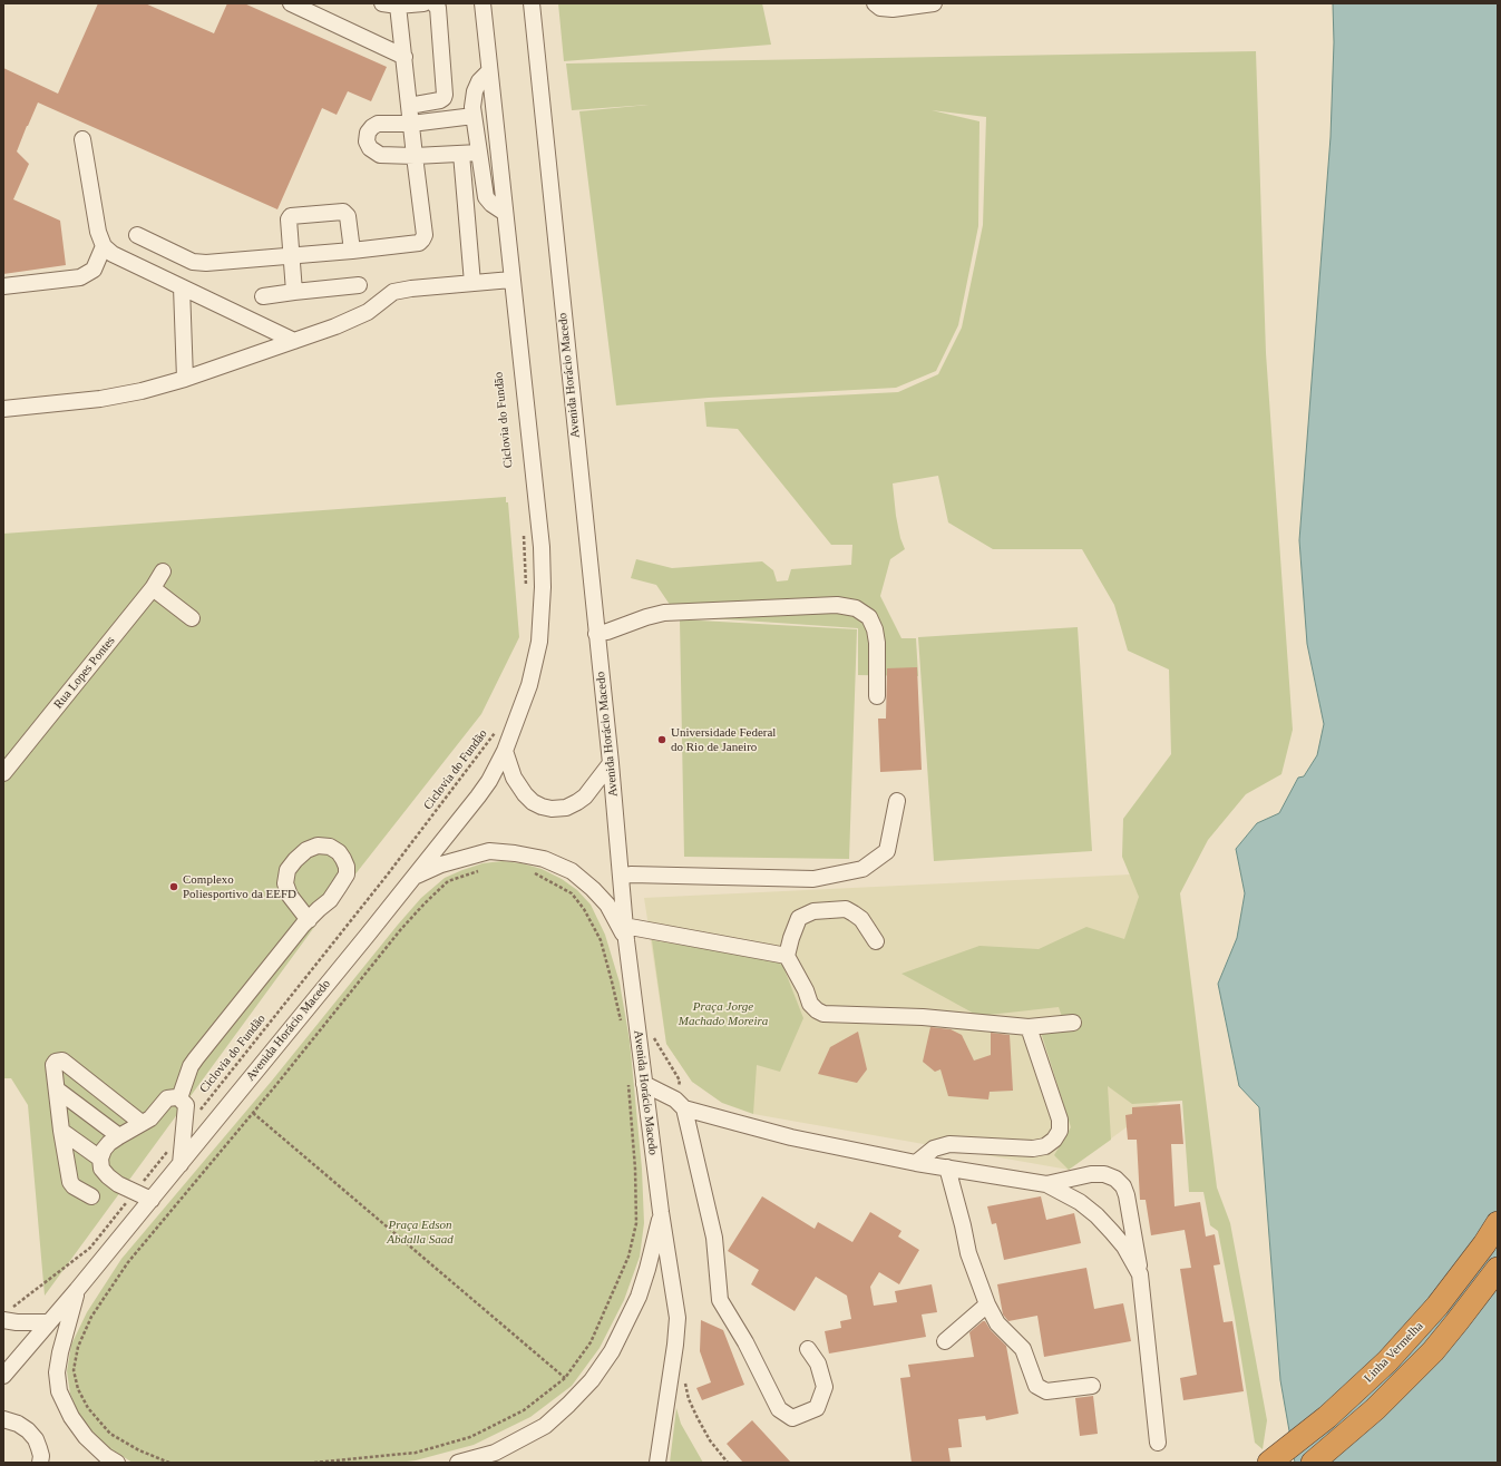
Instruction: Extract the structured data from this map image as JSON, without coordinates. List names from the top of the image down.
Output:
{
  "streets": {
    "highway": ["Linha Vermelha"],
    "street": ["Avenida Horácio Macedo", "Rua Lopes Pontes"],
    "path": ["Ciclovia do Fundão"]
  },
  "parks": ["Praça Jorge Machado Moreira", "Praça Edson Abdalla Saad"],
  "places": ["Universidade Federal do Rio de Janeiro", "Complexo Poliesportivo da EEFD"]
}
